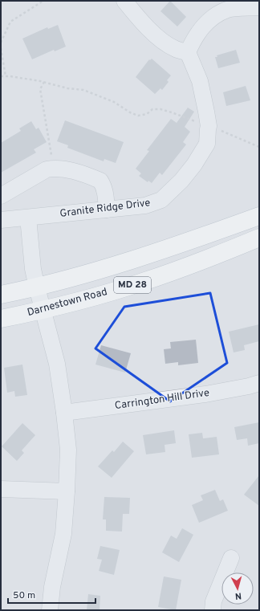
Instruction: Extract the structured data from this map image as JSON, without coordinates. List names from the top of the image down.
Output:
{
  "streets": {
    "main road": ["MD 28", "Darnestown Road"],
    "street": ["Granite Ridge Drive", "Carrington Hill Drive"]
  },
  "scale_bar": "50 m",
  "north": "bottom"
}
